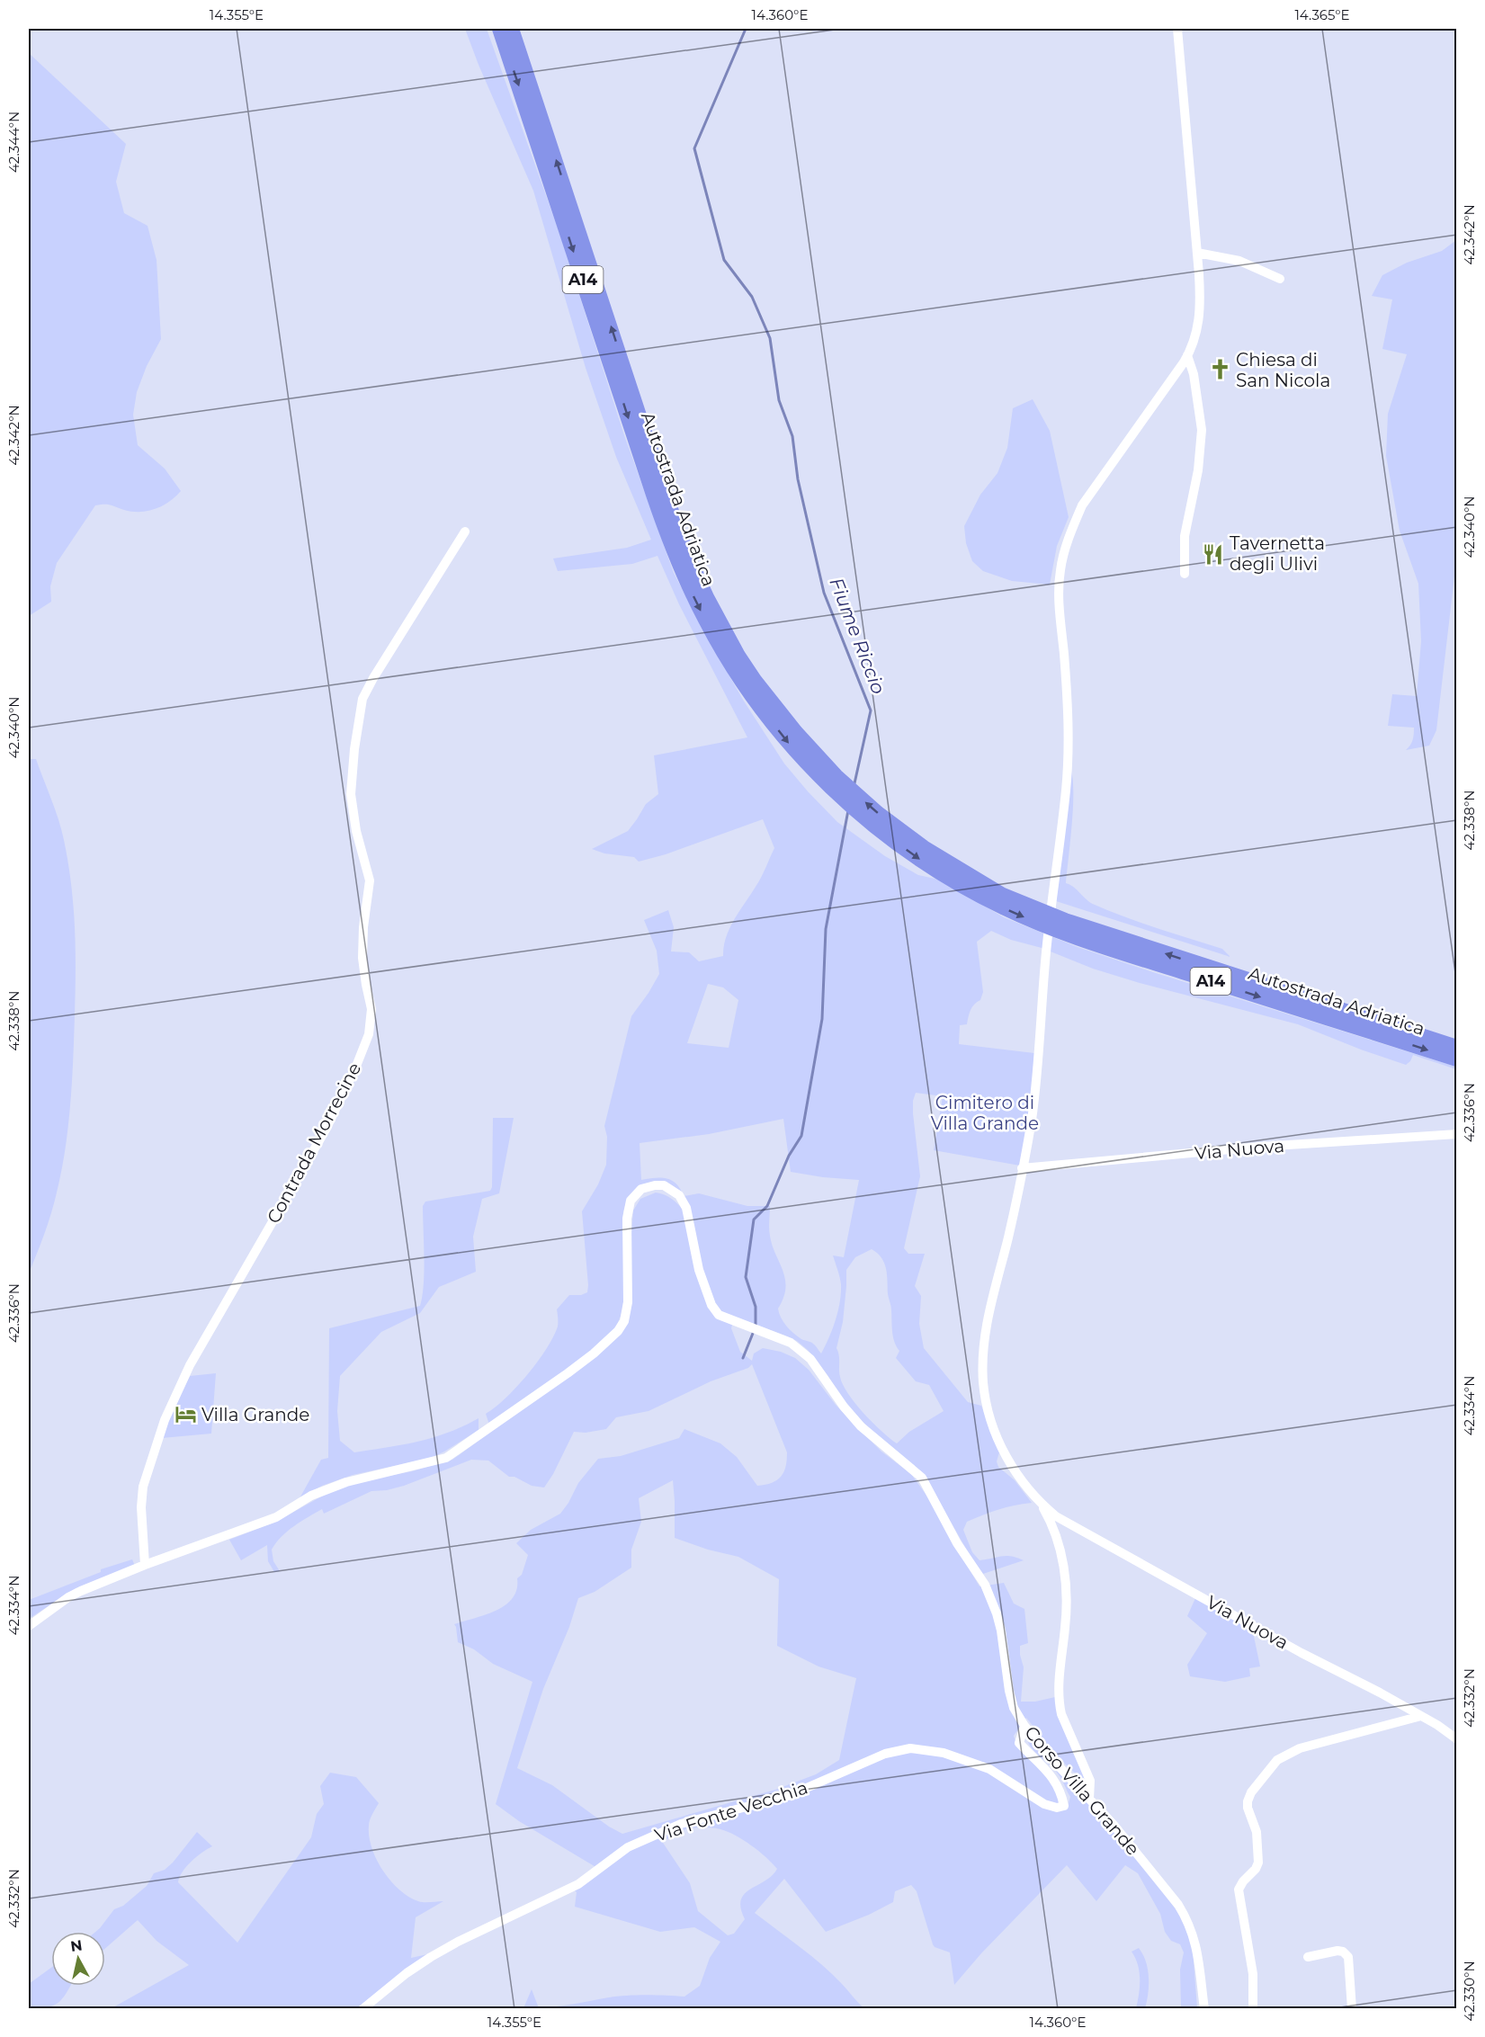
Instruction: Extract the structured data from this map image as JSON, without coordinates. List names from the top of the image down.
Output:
{
  "streets": {
    "highway": ["A14", "Autostrada Adriatica"],
    "street": [
      "Contrada Morrecine",
      "Via Nuova",
      "Corso Villa Grande",
      "Via Fonte Vecchia"
    ]
  },
  "crossings": [
    ["Contrada Morrecine", "Corso Villa Grande"],
    ["Via Nuova", "Corso Villa Grande"],
    ["Corso Villa Grande", "Via Fonte Vecchia"]
  ],
  "water": ["Fiume Riccio"],
  "parks": ["Cimitero di Villa Grande"],
  "places": {
    "church": ["Chiesa di San Nicola"],
    "restaurant": ["Tavernetta degli Ulivi"],
    "hotel": ["Villa Grande"]
  },
  "north": "top",
  "coordinates": [
    "14.355°E",
    "14.360°E",
    "14.365°E",
    "42.344°N",
    "42.342°N",
    "42.340°N",
    "42.338°N",
    "42.336°N",
    "42.334°N",
    "42.332°N",
    "42.330°N"
  ]
}
